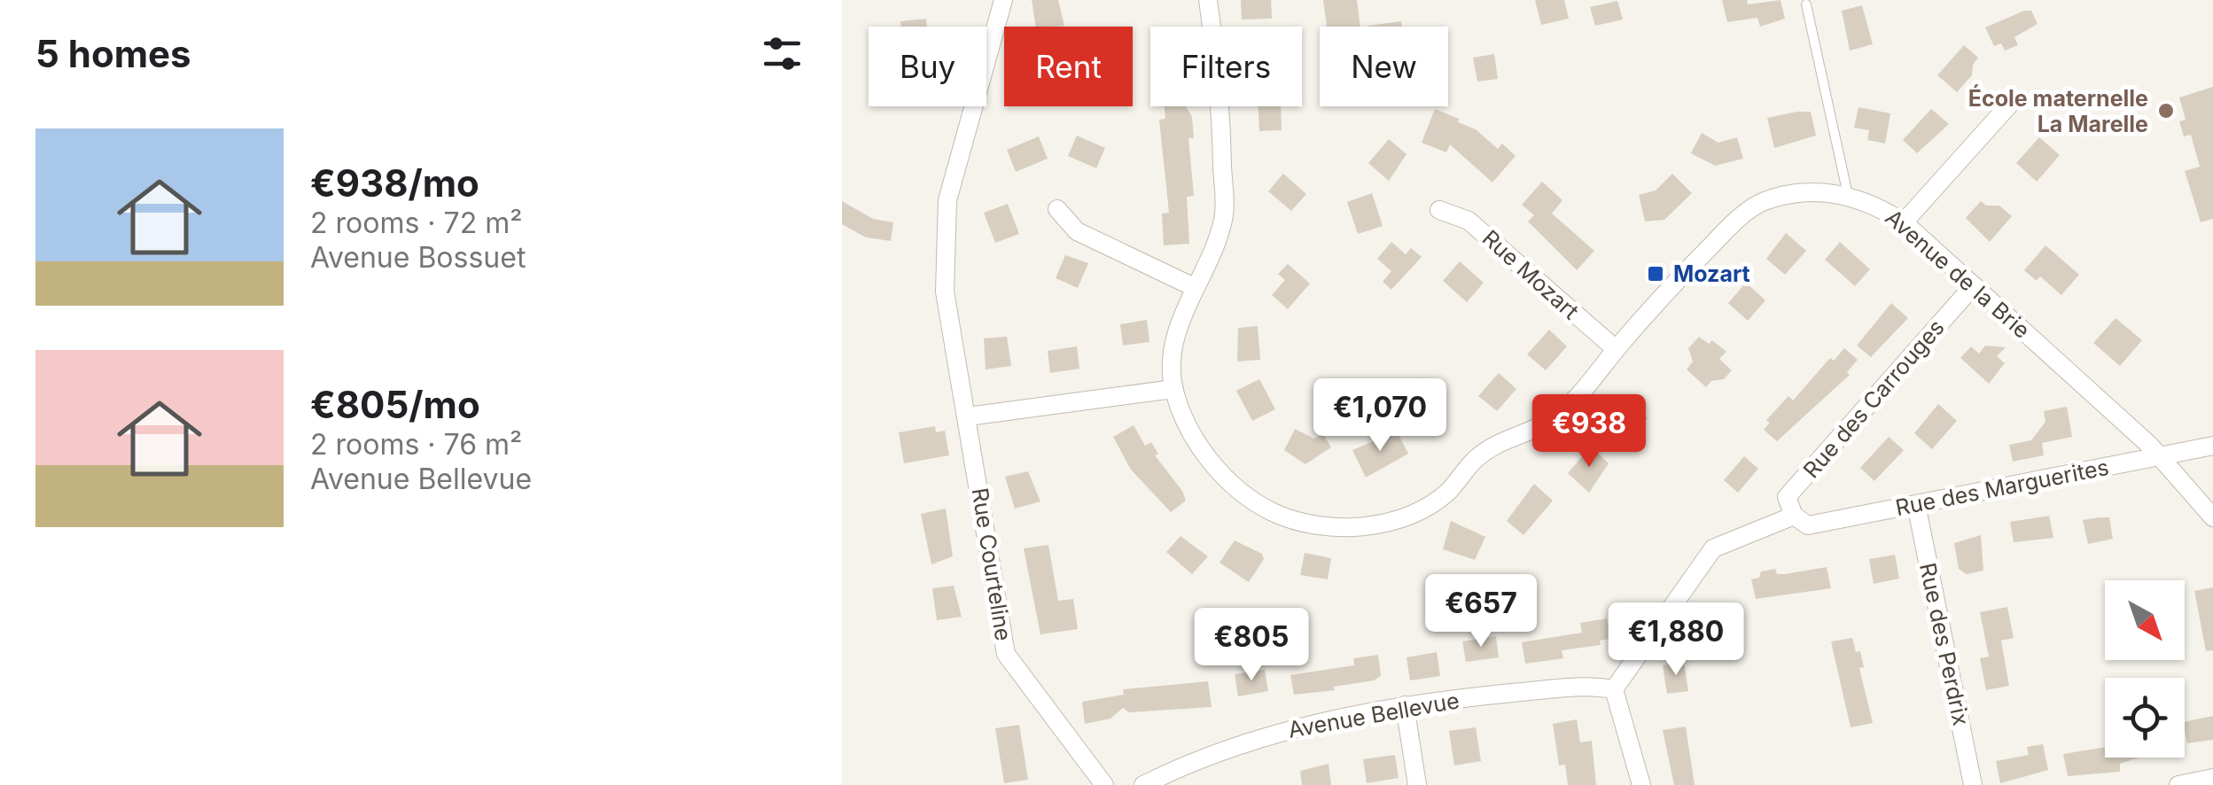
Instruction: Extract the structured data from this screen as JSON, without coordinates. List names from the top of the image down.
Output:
{
  "streets": {
    "street": [
      "Avenue de la Brie",
      "Rue Mozart",
      "Rue des Carrouges",
      "Rue des Marguerites",
      "Rue Courteline",
      "Rue des Perdrix",
      "Avenue Bellevue"
    ]
  },
  "crossings": [
    ["Avenue de la Brie", "Rue Mozart"],
    ["Avenue de la Brie", "Rue des Carrouges"],
    ["Avenue de la Brie", "Rue des Marguerites"],
    ["Rue des Carrouges", "Rue des Marguerites"],
    ["Rue des Marguerites", "Rue des Perdrix"]
  ],
  "places": {
    "other": ["École maternelle La Marelle"],
    "transit": ["Mozart"]
  },
  "north": "bottom right",
  "page": {
    "heading": "5 homes",
    "chip": [
      "Buy",
      "Rent",
      "Filters",
      "New"
    ],
    "list": [
      {
        "name": "€938/mo",
        "note": "2 rooms · 72 m² · Avenue Bossuet"
      },
      {
        "name": "€805/mo",
        "note": "2 rooms · 76 m² · Avenue Bellevue"
      }
    ],
    "price": [
      "€1,070",
      "€938",
      "€657",
      "€1,880",
      "€805"
    ]
  }
}
